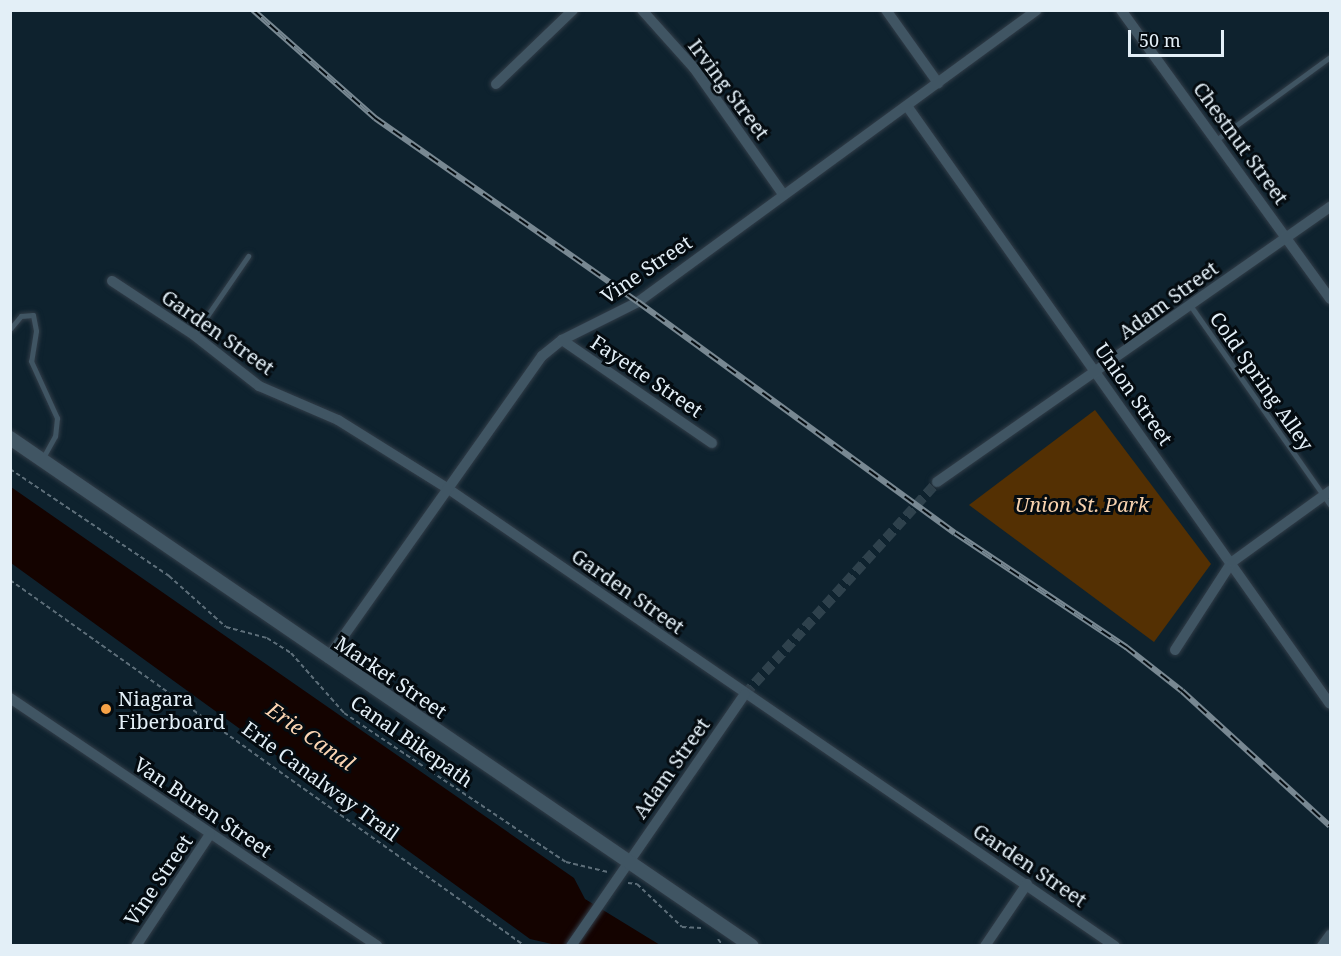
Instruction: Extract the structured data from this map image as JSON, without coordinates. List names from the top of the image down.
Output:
{
  "streets": {
    "street": [
      "Irving Street",
      "Chestnut Street",
      "Vine Street",
      "Adam Street",
      "Garden Street",
      "Fayette Street",
      "Union Street",
      "Market Street",
      "Van Buren Street"
    ],
    "lane": ["Cold Spring Alley"],
    "path": ["Canal Bikepath", "Erie Canalway Trail"]
  },
  "crossings": [
    ["Irving Street", "Vine Street"],
    ["Chestnut Street", "Adam Street"],
    ["Vine Street", "Garden Street"],
    ["Vine Street", "Fayette Street"],
    ["Vine Street", "Union Street"],
    ["Vine Street", "Market Street"],
    ["Vine Street", "Van Buren Street"],
    ["Adam Street", "Garden Street"],
    ["Adam Street", "Cold Spring Alley"],
    ["Adam Street", "Union Street"],
    ["Adam Street", "Market Street"],
    ["Adam Street", "Canal Bikepath"]
  ],
  "water": ["Erie Canal"],
  "parks": ["Union St. Park"],
  "places": ["Niagara Fiberboard"],
  "scale_bar": "50 m"
}
